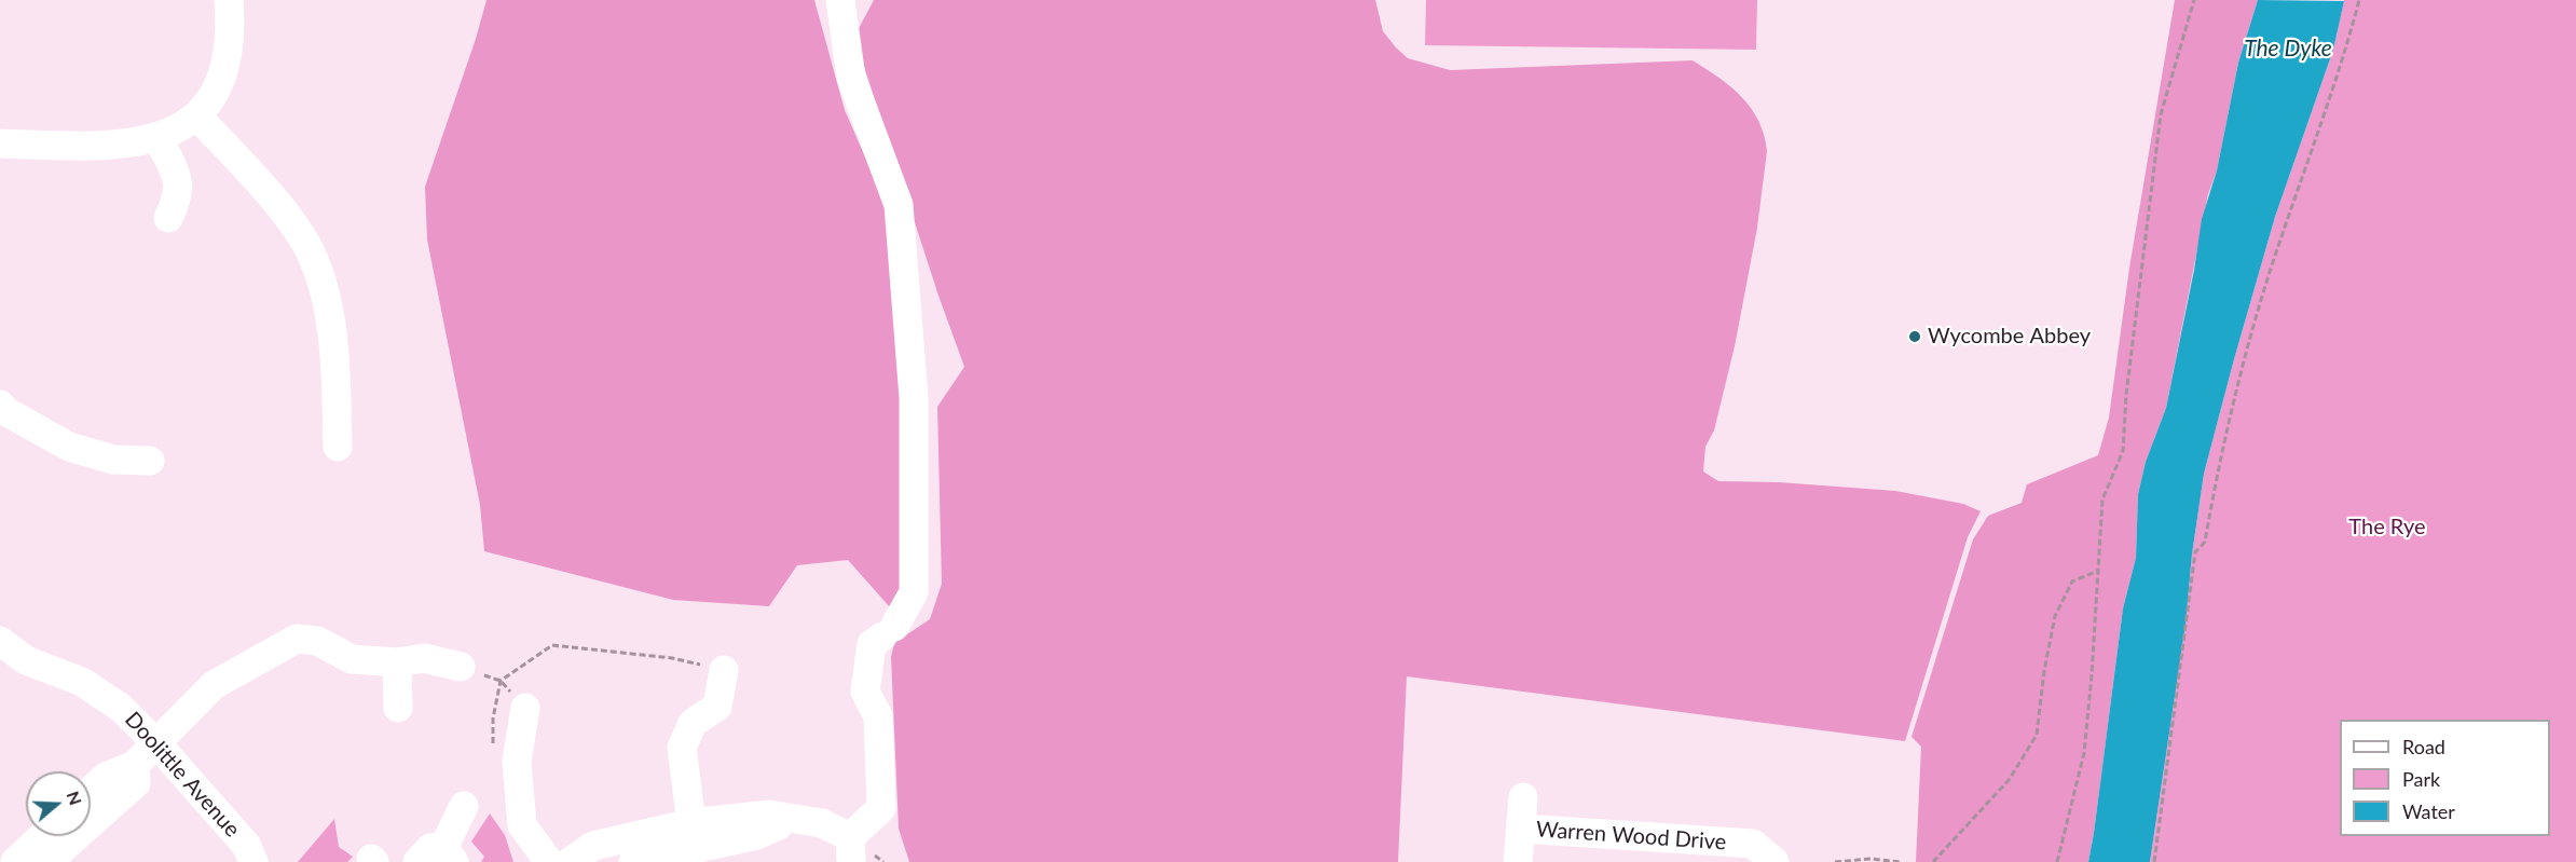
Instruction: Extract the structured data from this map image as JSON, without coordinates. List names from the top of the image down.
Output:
{
  "streets": {
    "street": ["Doolittle Avenue", "Warren Wood Drive"]
  },
  "water": ["The Dyke"],
  "parks": ["The Rye"],
  "places": ["Wycombe Abbey"],
  "legend": ["Road", "Park", "Water"],
  "north": "right"
}
